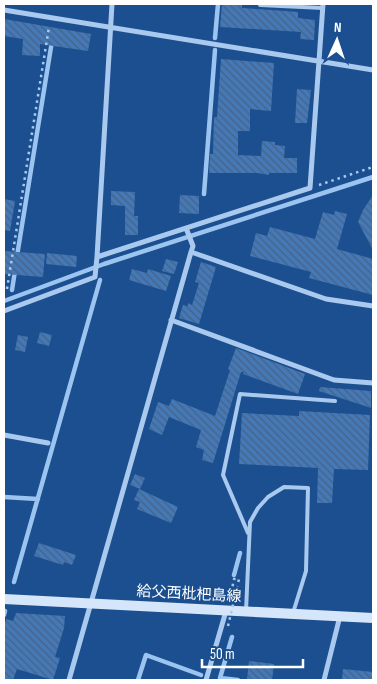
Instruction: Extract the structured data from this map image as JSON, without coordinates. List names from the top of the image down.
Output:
{
  "streets": {
    "main road": ["給父西枇杷島線"]
  },
  "scale_bar": "50 m",
  "north": "top"
}
